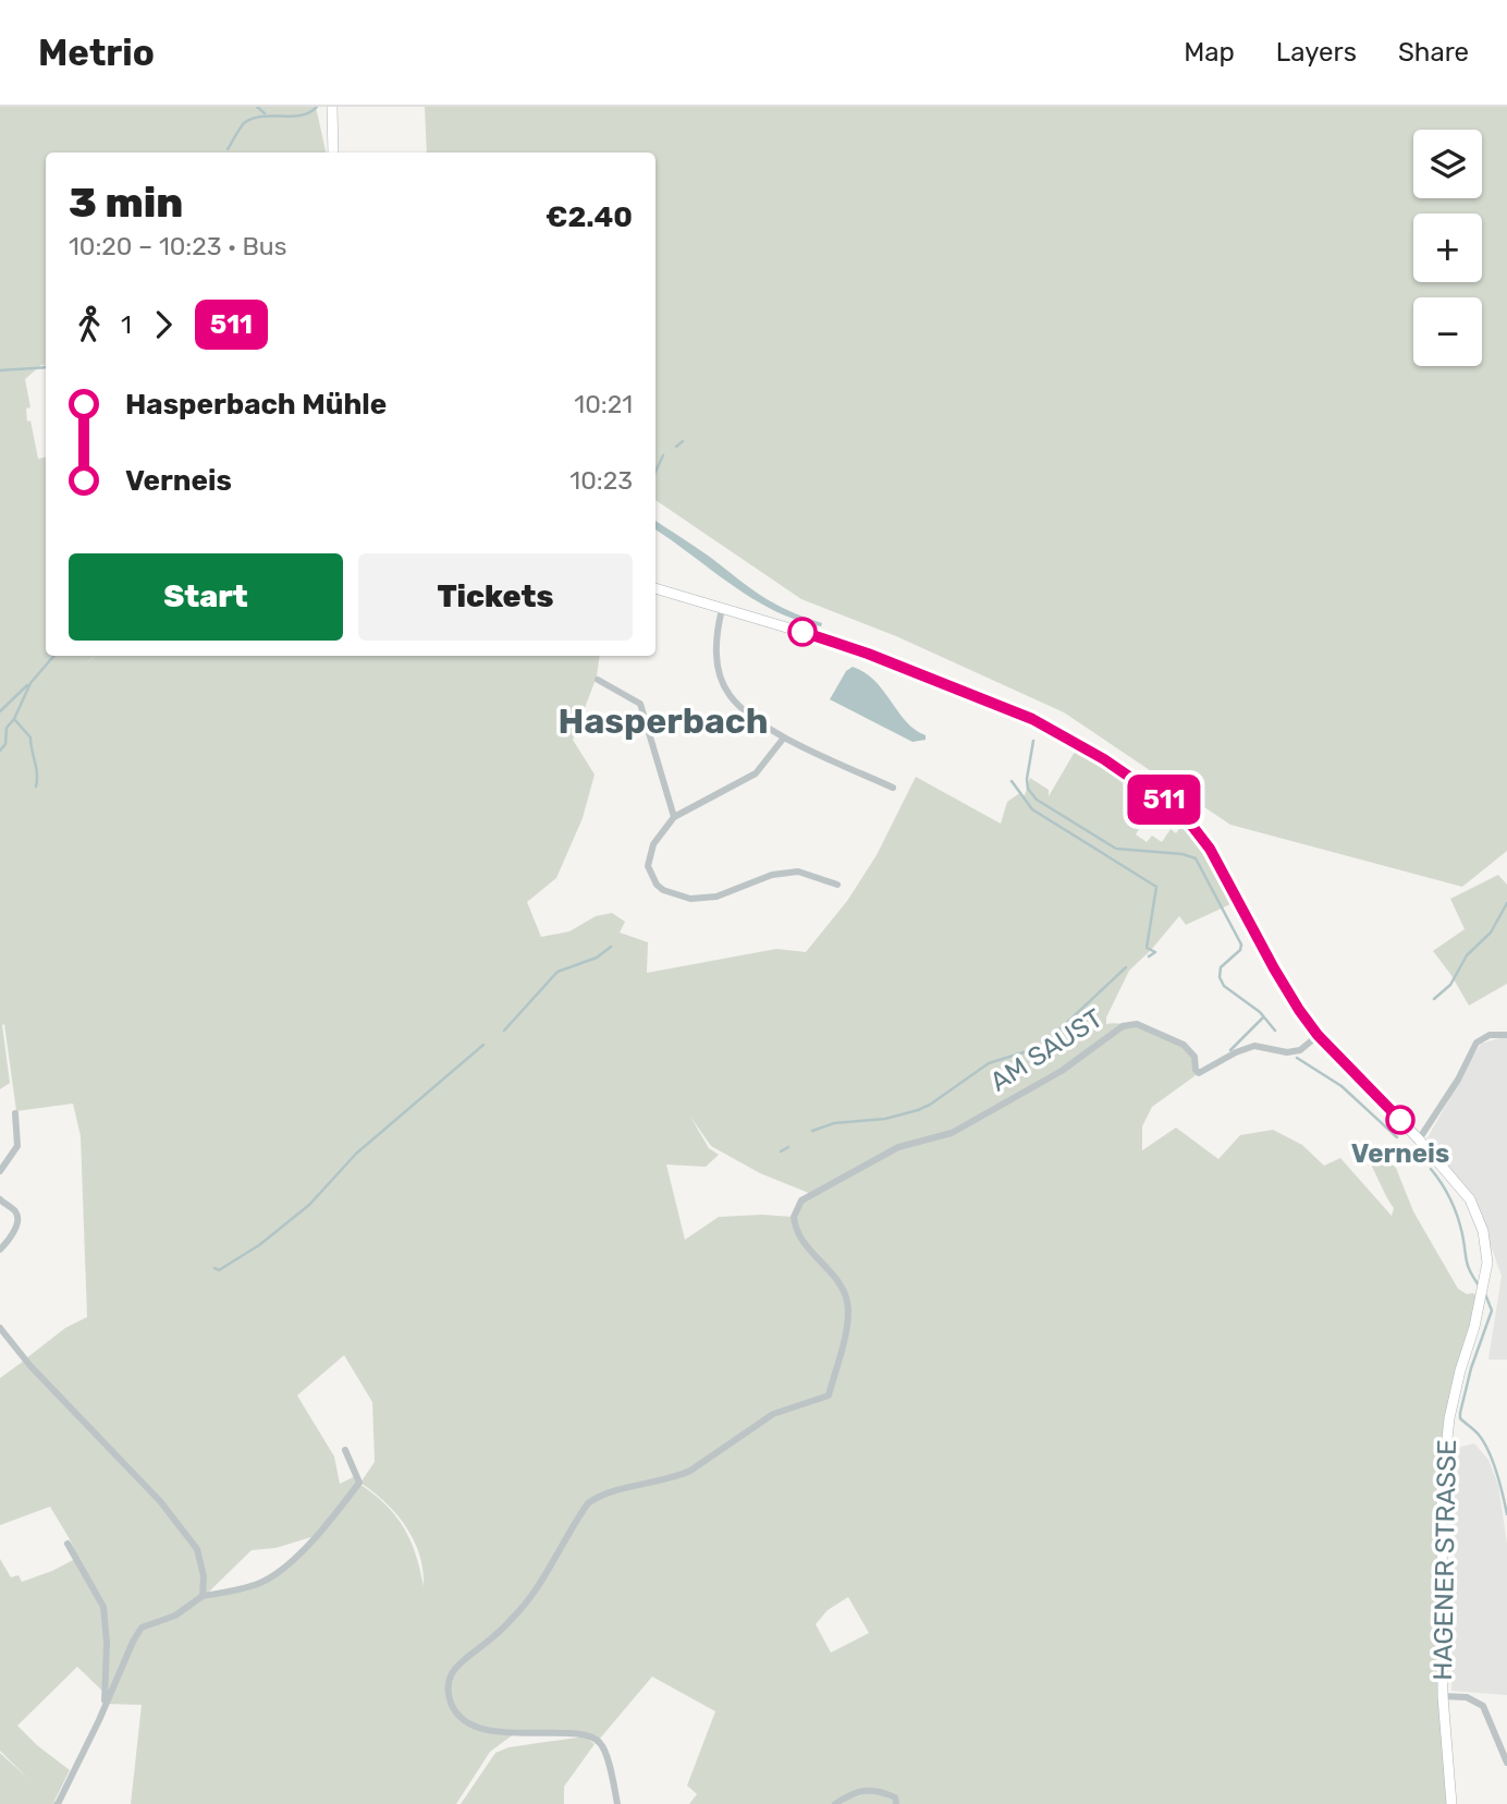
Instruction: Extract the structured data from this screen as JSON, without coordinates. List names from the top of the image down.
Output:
{
  "streets": {
    "main road": ["HAGENER STRASSE"],
    "street": ["AM SAUST"]
  },
  "crossings": [
    ["AM SAUST", "HAGENER STRASSE"]
  ],
  "districts": ["Hasperbach"],
  "places": ["Verneis"],
  "lines": ["bus line 511"],
  "page": {
    "header": "Metrio",
    "nav": ["Map", "Layers", "Share"],
    "on_map": "511",
    "map_buttons": ["+", "−"],
    "heading": ["3 min", "10:20 – 10:23 · Bus", "€2.40"],
    "legs": ["1", "511"],
    "list": [
      {
        "name": "Hasperbach Mühle",
        "value": "10:21"
      },
      {
        "name": "Verneis",
        "value": "10:23"
      }
    ],
    "buttons": ["Start", "Tickets"]
  }
}
